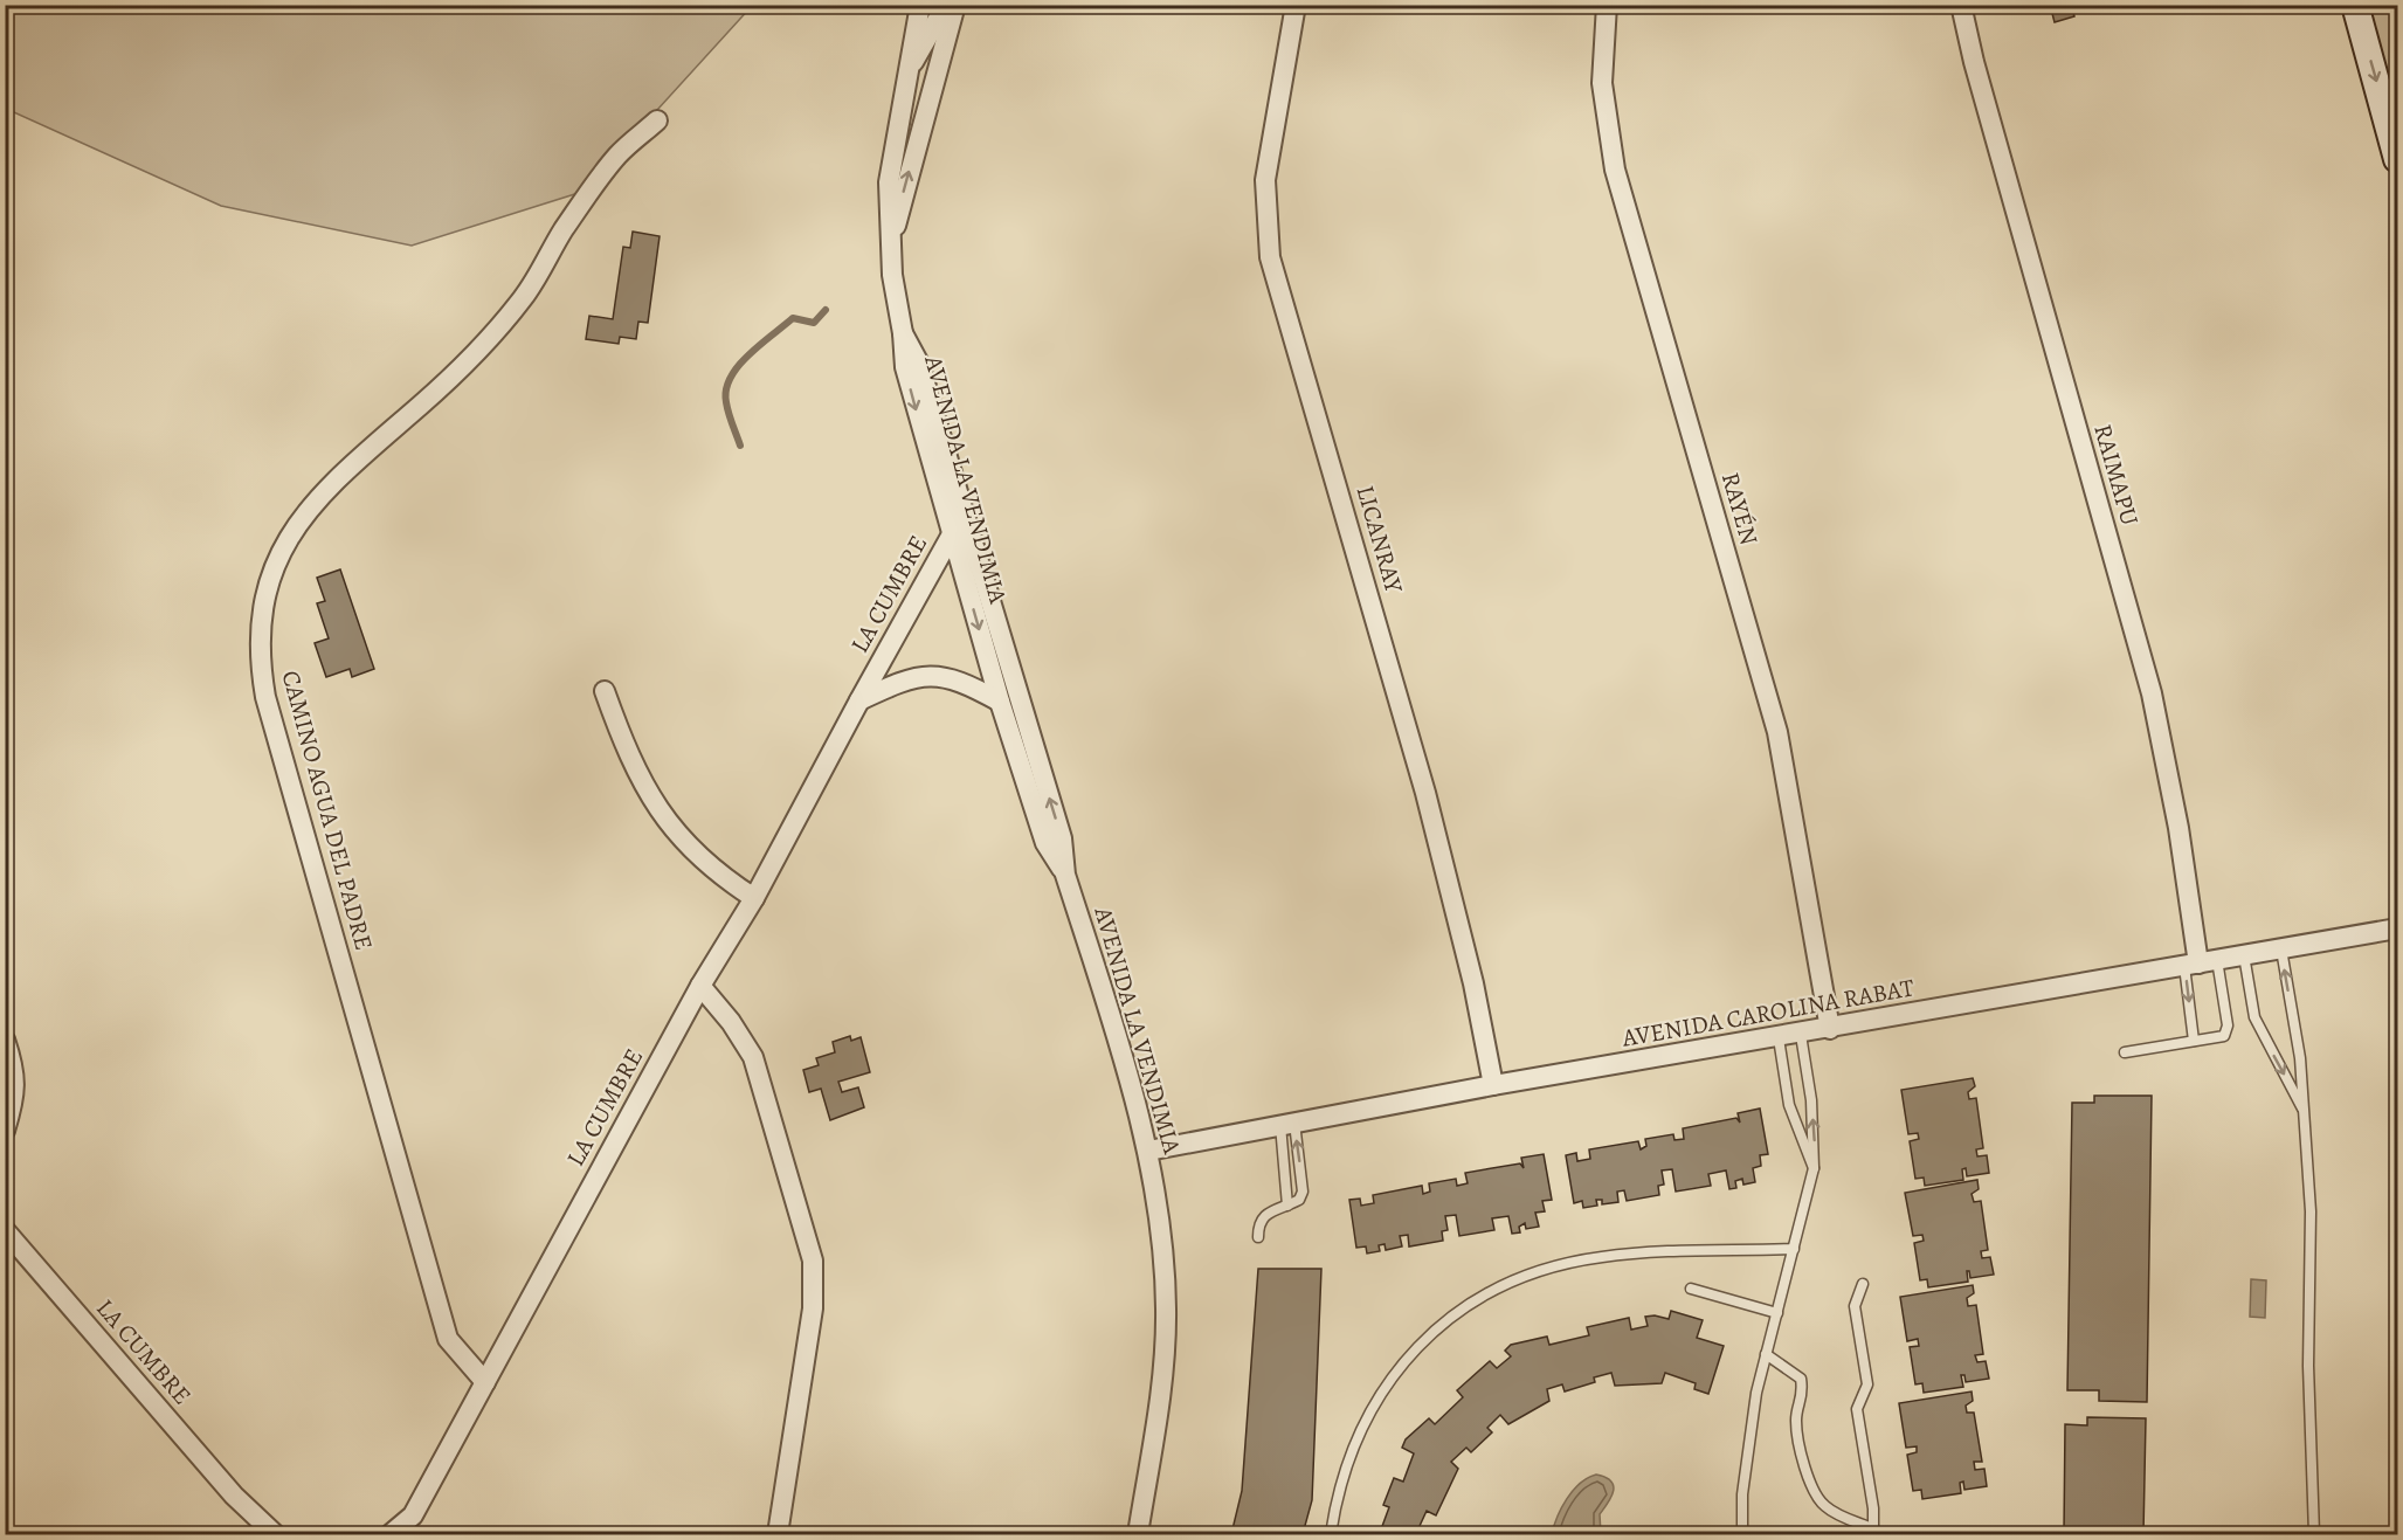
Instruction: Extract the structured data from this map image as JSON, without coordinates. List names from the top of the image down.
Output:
{
  "streets": {
    "street": [
      "RAIMAPU",
      "AVENIDA LA VENDIMIA",
      "RAYÉN",
      "LICANRAY",
      "LA CUMBRE",
      "CAMINO AGUA DEL PADRE",
      "AVENIDA CAROLINA RABAT"
    ]
  },
  "crossings": [
    ["RAIMAPU", "AVENIDA CAROLINA RABAT"],
    ["AVENIDA LA VENDIMIA", "LA CUMBRE"],
    ["AVENIDA LA VENDIMIA", "AVENIDA CAROLINA RABAT"],
    ["RAYÉN", "AVENIDA CAROLINA RABAT"],
    ["LICANRAY", "AVENIDA CAROLINA RABAT"],
    ["LA CUMBRE", "CAMINO AGUA DEL PADRE"]
  ]
}
